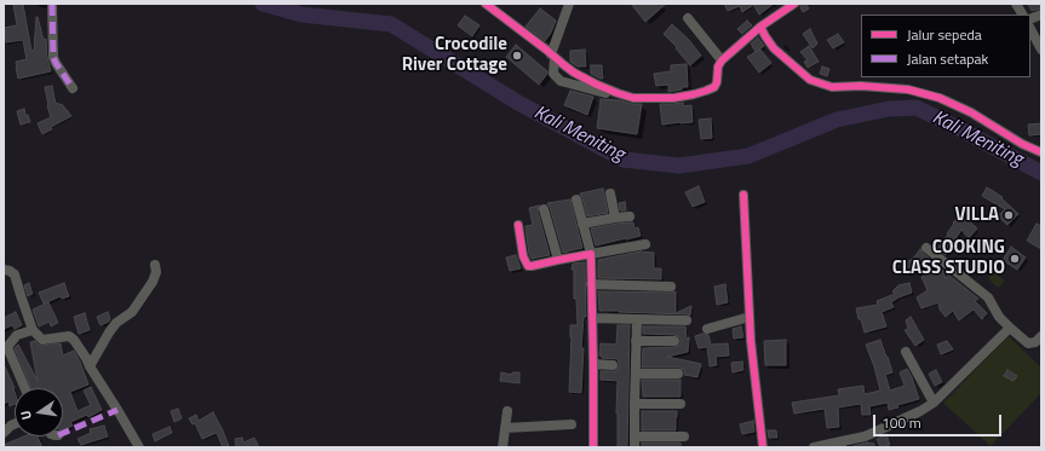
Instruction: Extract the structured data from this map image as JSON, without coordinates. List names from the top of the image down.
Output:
{
  "water": ["Kali Meniting"],
  "places": ["Crocodile River Cottage", "VILLA", "COOKING CLASS STUDIO"],
  "legend": ["Jalur sepeda", "Jalan setapak"],
  "scale_bar": "100 m",
  "north": "left"
}
